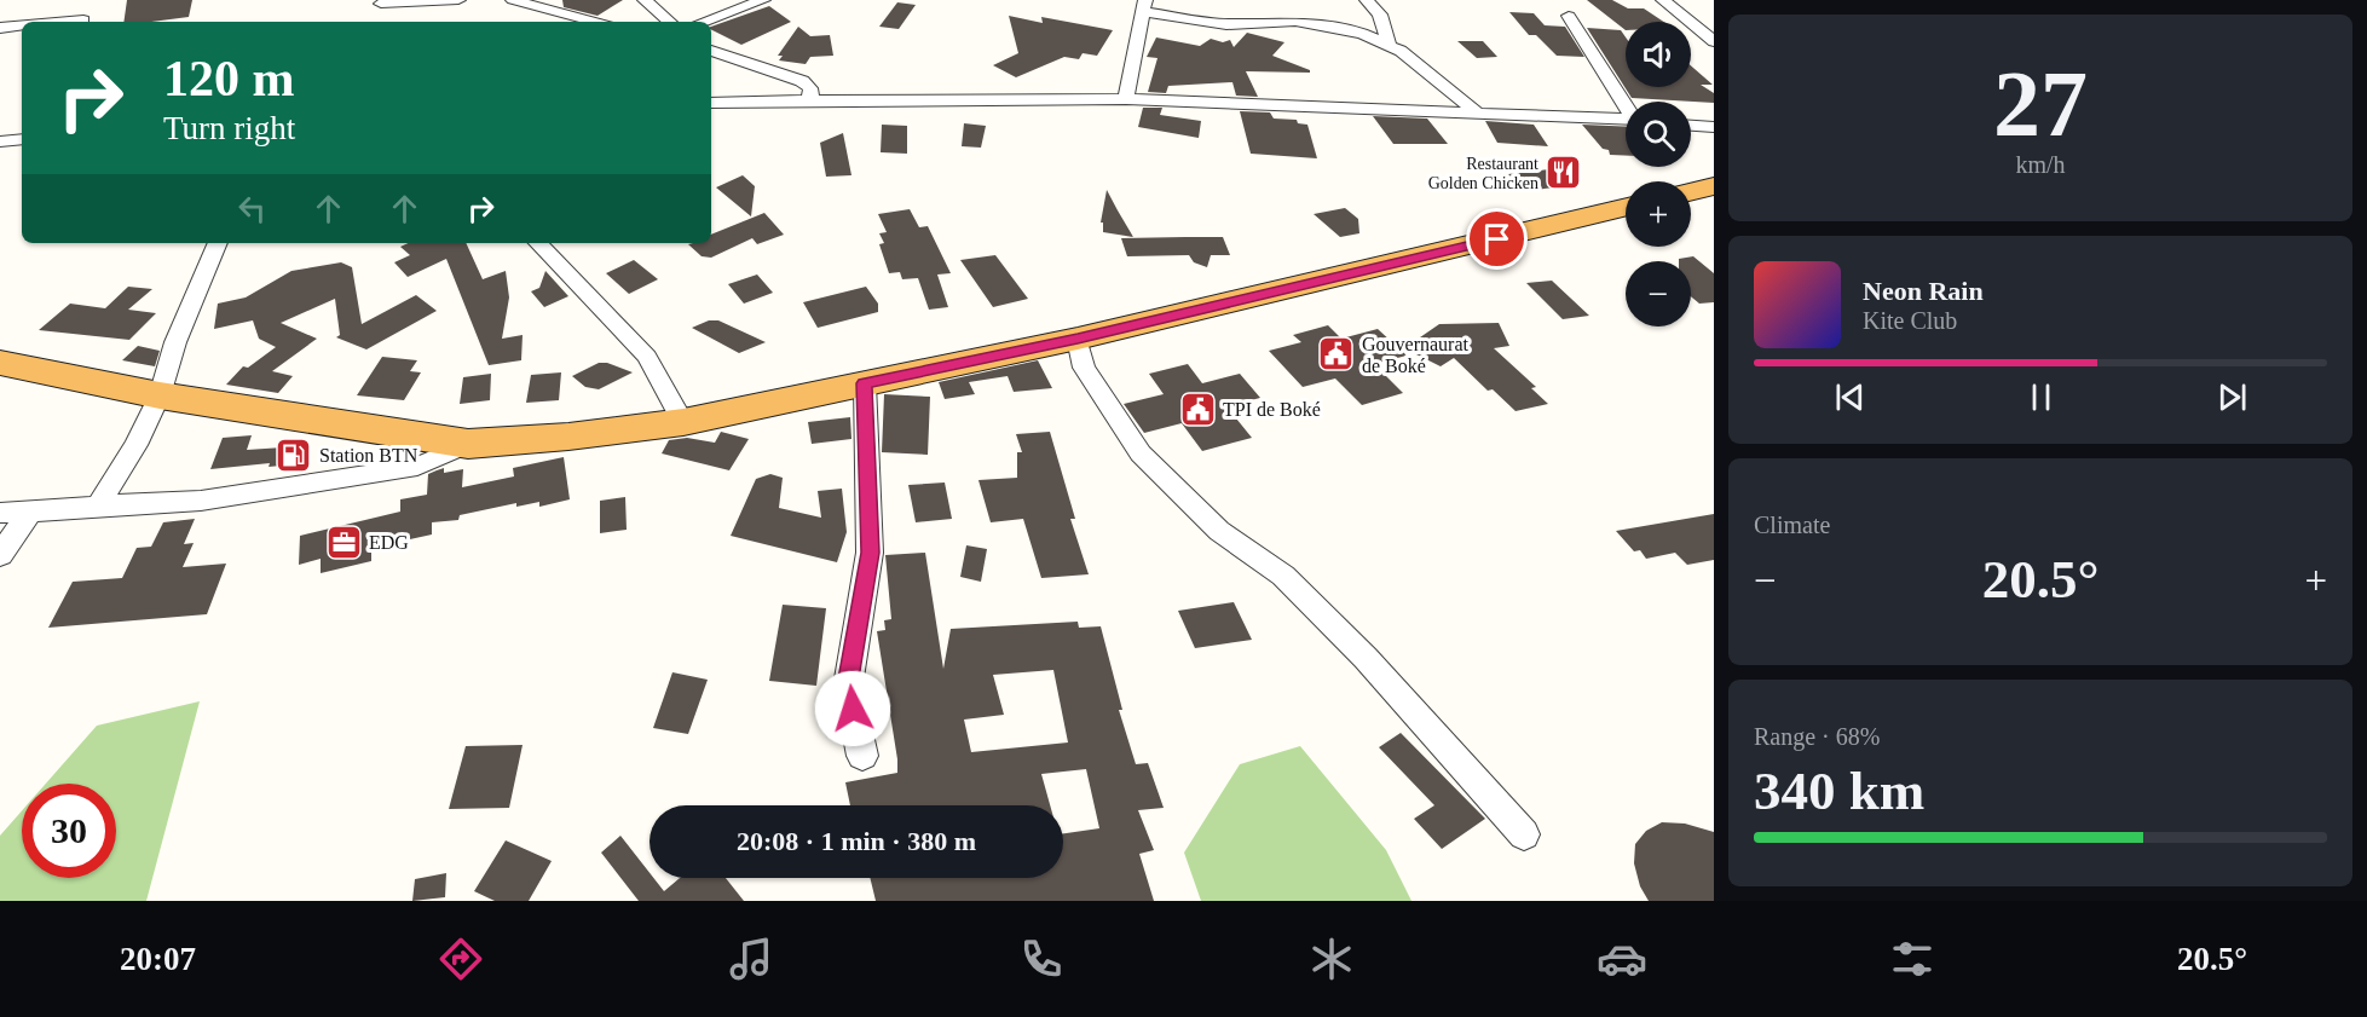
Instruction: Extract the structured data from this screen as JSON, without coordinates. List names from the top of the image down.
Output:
{
  "places": {
    "restaurant": ["Restaurant Golden Chicken"],
    "public building": ["Gouvernaurat de Boké", "TPI de Boké"],
    "fuel station": ["Station BTN"],
    "office": ["EDG"]
  },
  "page": {
    "tile": [
      ["27", "km/h"],
      "Climate",
      ["Range · 68%", "340 km"]
    ],
    "map_buttons": ["+", "−"],
    "turn": ["120 m", "Turn right"],
    "song": ["Neon Rain", "Kite Club"],
    "heat": ["−", "20.5°", "+"],
    "limit": "30",
    "trip": "20:08 · 1 min · 380 m",
    "tabs": ["20:07", "20.5°"]
  }
}
